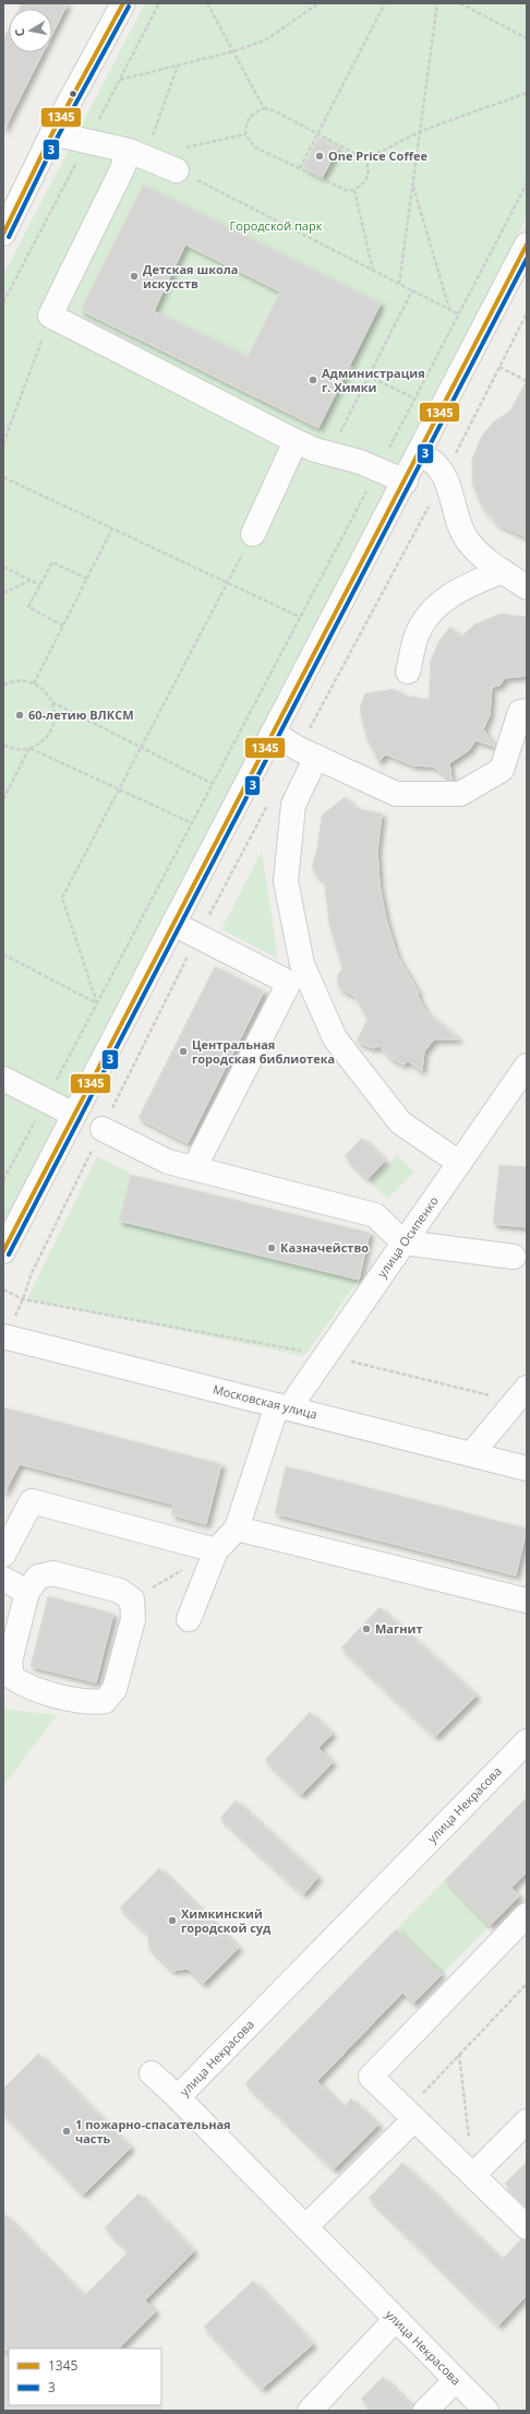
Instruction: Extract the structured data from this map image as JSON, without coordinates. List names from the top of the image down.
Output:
{
  "streets": {
    "street": ["улица Осипенко", "Московская улица", "улица Некрасова"]
  },
  "crossings": [
    ["улица Осипенко", "Московская улица"]
  ],
  "parks": ["Городской парк"],
  "places": [
    "One Price Coffee",
    "Детская школа искусств",
    "Администрация г. Химки",
    "60-летию ВЛКСМ",
    "Центральная городская библиотека",
    "Казначейство",
    "Магнит",
    "Химкинский городской суд",
    "1 пожарно-спасательная часть"
  ],
  "lines": ["transit line 1345", "transit line 3"],
  "legend": ["1345", "3"],
  "north": "left"
}
